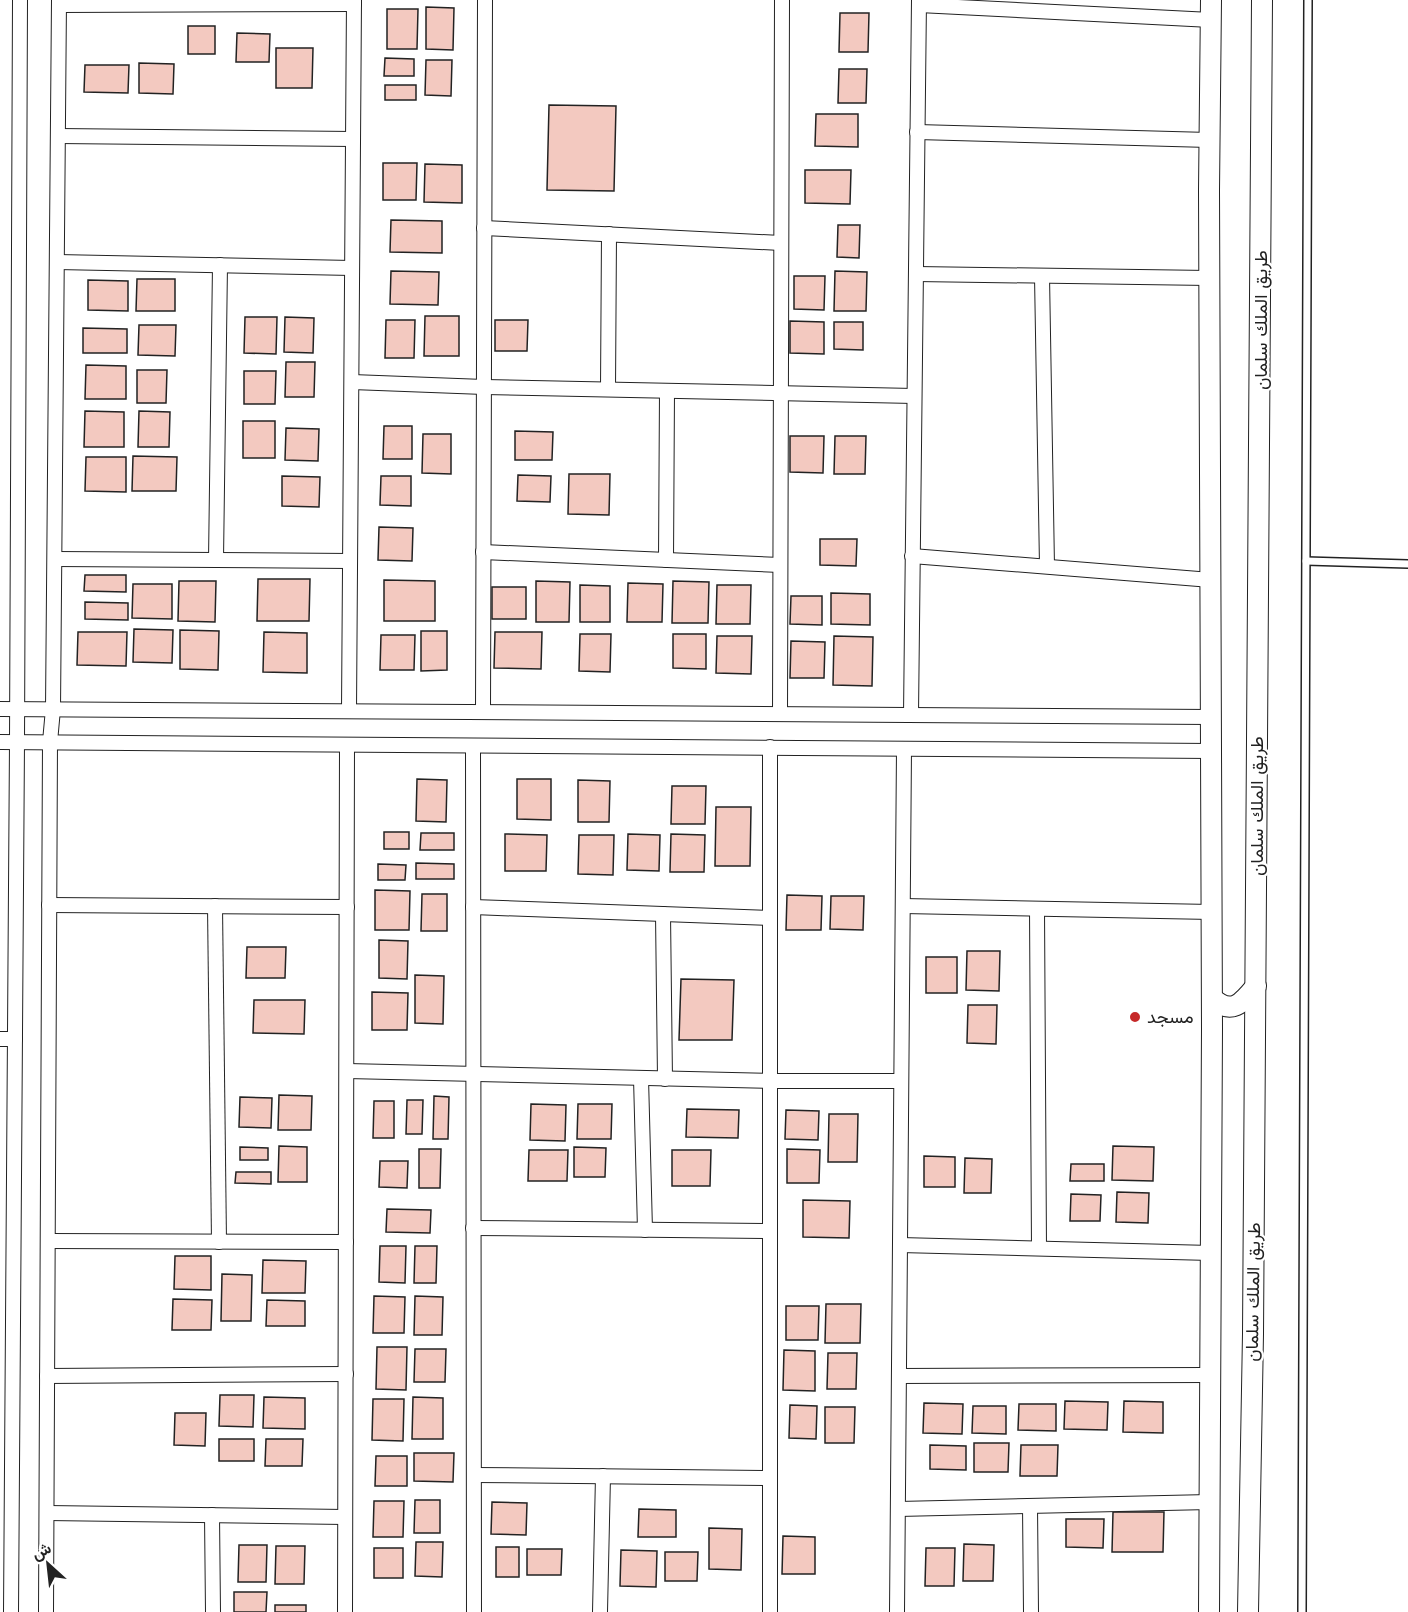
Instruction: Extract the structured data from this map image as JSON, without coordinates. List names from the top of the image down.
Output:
{
  "streets": {
    "main road": ["طريق الملك سلمان"]
  },
  "places": ["مسجد"],
  "north": "top left"
}
